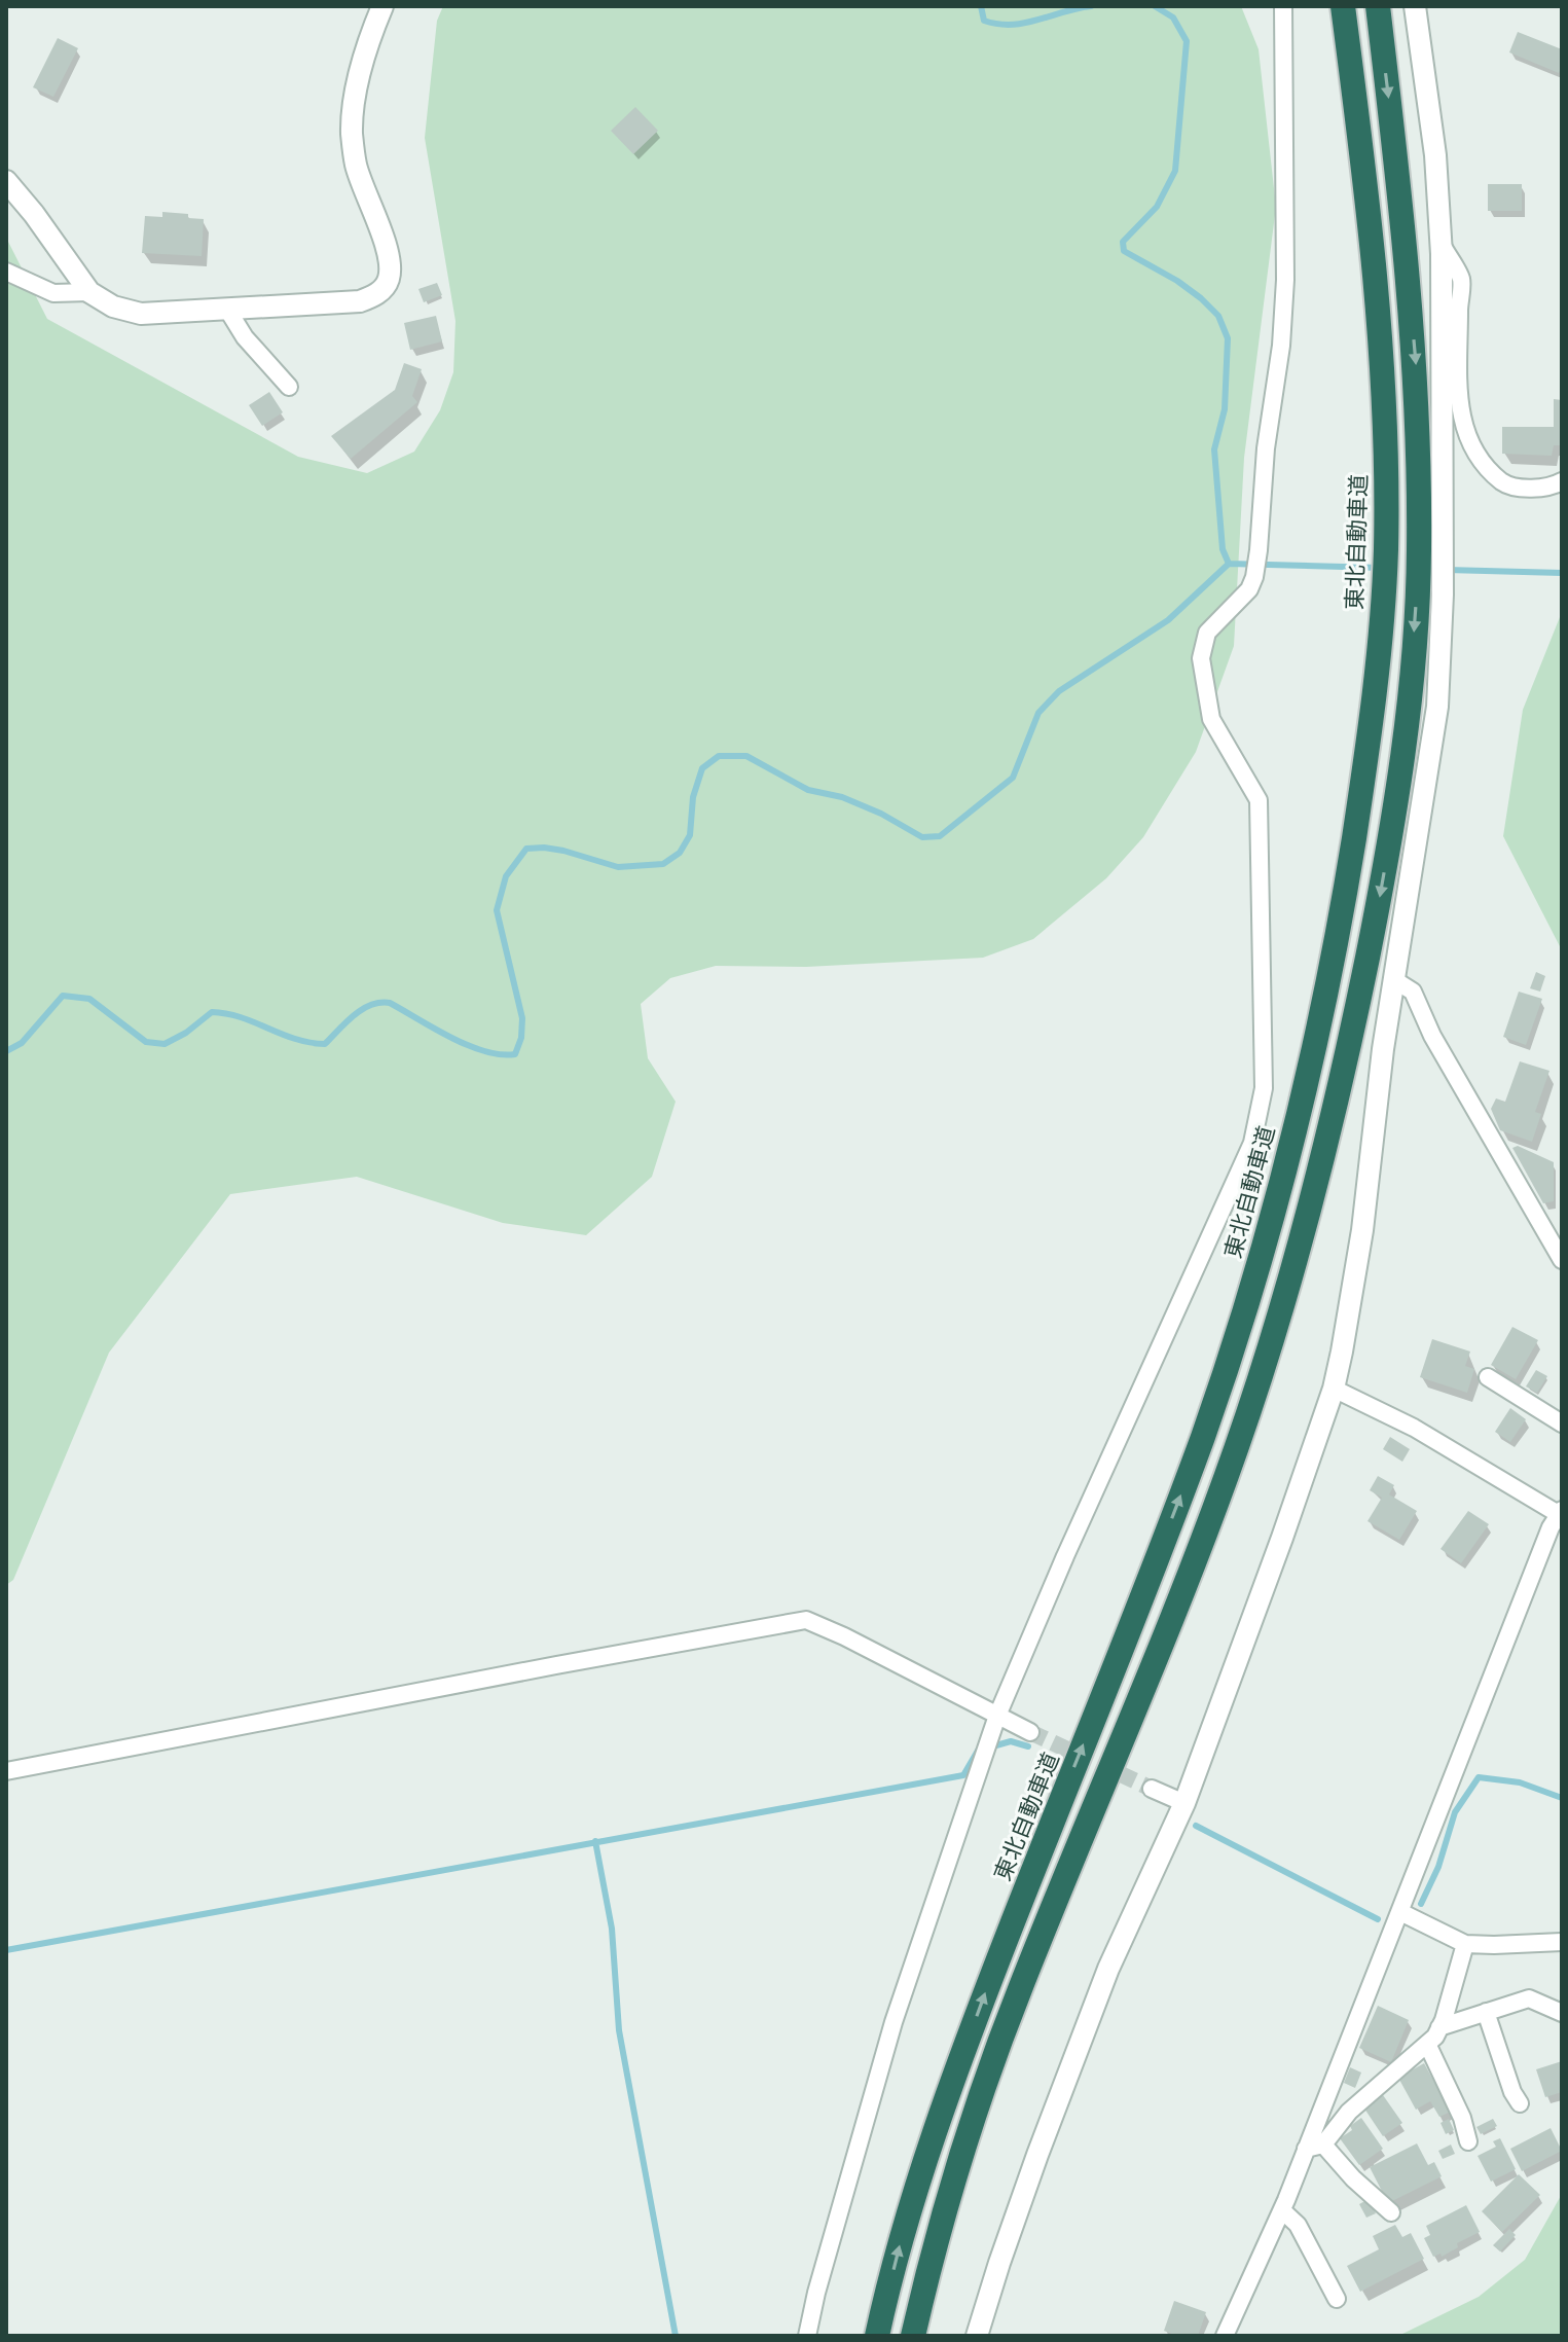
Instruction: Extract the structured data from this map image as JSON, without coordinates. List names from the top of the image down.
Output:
{
  "streets": {
    "highway": ["東北自動車道"]
  }
}
